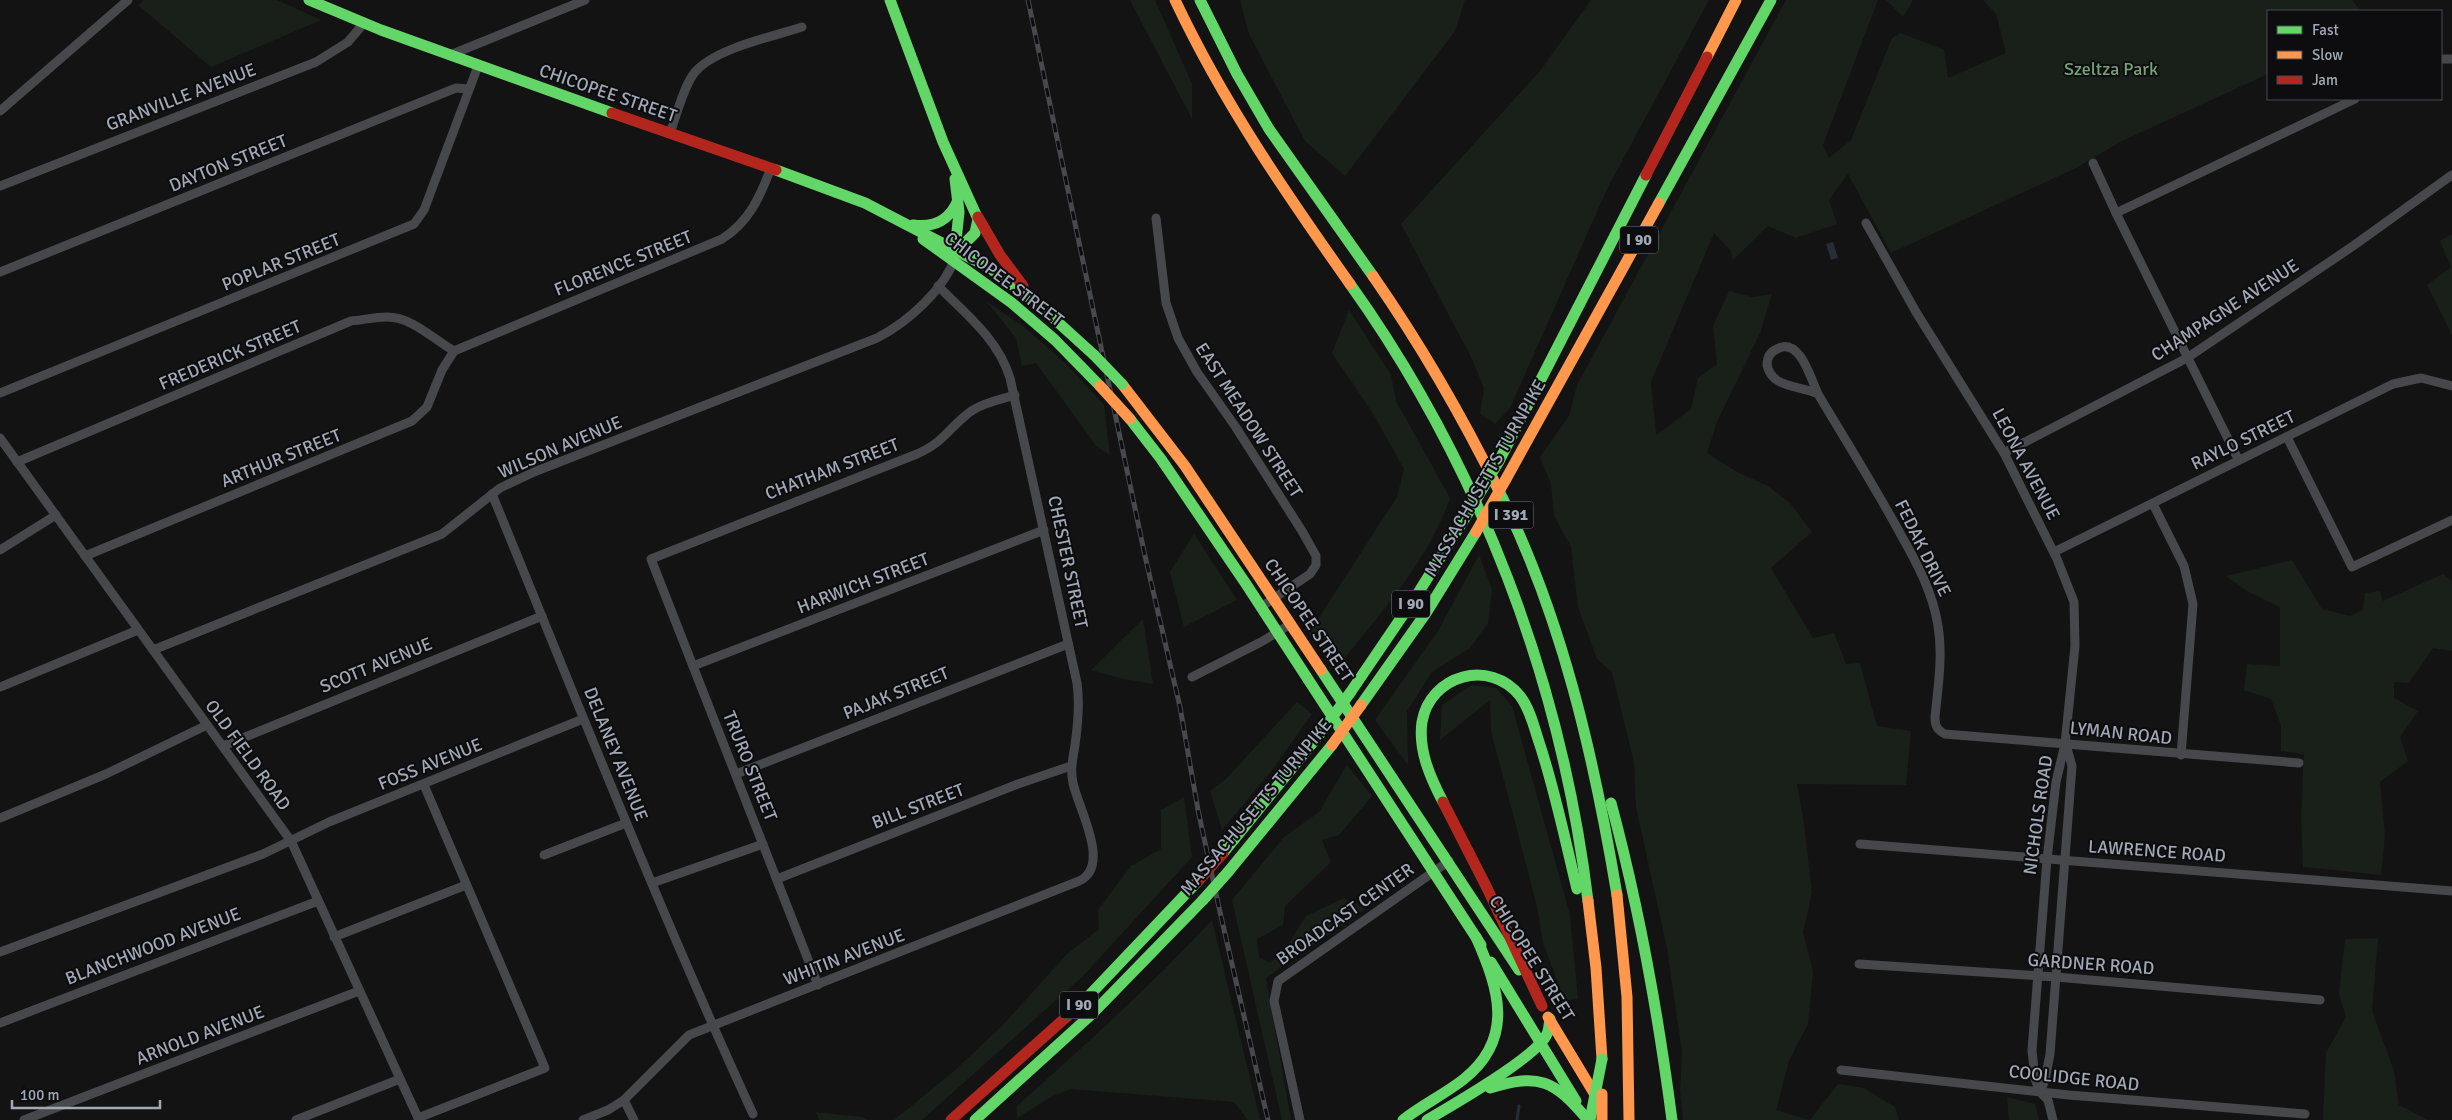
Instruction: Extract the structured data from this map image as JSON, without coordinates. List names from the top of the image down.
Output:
{
  "streets": {
    "main road": [
      "CHICOPEE STREET",
      "I 90",
      "MASSACHUSETTS TURNPIKE",
      "I 391"
    ],
    "street": [
      "GRANVILLE AVENUE",
      "DAYTON STREET",
      "POPLAR STREET",
      "FLORENCE STREET",
      "CHAMPAGNE AVENUE",
      "FREDERICK STREET",
      "EAST MEADOW STREET",
      "RAYLO STREET",
      "WILSON AVENUE",
      "ARTHUR STREET",
      "LEONA AVENUE",
      "CHATHAM STREET",
      "FEDAK DRIVE",
      "CHESTER STREET",
      "HARWICH STREET",
      "SCOTT AVENUE",
      "PAJAK STREET",
      "LYMAN ROAD",
      "DELANEY AVENUE",
      "OLD FIELD ROAD",
      "FOSS AVENUE",
      "TRURO STREET",
      "BILL STREET",
      "NICHOLS ROAD",
      "LAWRENCE ROAD",
      "BROADCAST CENTER",
      "BLANCHWOOD AVENUE",
      "WHITIN AVENUE",
      "GARDNER ROAD",
      "ARNOLD AVENUE",
      "COOLIDGE ROAD"
    ]
  },
  "crossings": [
    ["CHICOPEE STREET", "GRANVILLE AVENUE"],
    ["CHICOPEE STREET", "POPLAR STREET"],
    ["CHICOPEE STREET", "FLORENCE STREET"],
    ["CHICOPEE STREET", "EAST MEADOW STREET"],
    ["CHICOPEE STREET", "WILSON AVENUE"],
    ["CHICOPEE STREET", "BROADCAST CENTER"],
    ["DAYTON STREET", "POPLAR STREET"],
    ["FLORENCE STREET", "FREDERICK STREET"],
    ["FLORENCE STREET", "ARTHUR STREET"],
    ["CHAMPAGNE AVENUE", "LEONA AVENUE"],
    ["FREDERICK STREET", "ARTHUR STREET"],
    ["FREDERICK STREET", "OLD FIELD ROAD"],
    ["RAYLO STREET", "LEONA AVENUE"],
    ["WILSON AVENUE", "CHESTER STREET"],
    ["WILSON AVENUE", "DELANEY AVENUE"],
    ["WILSON AVENUE", "OLD FIELD ROAD"],
    ["ARTHUR STREET", "OLD FIELD ROAD"],
    ["LEONA AVENUE", "LYMAN ROAD"],
    ["LEONA AVENUE", "NICHOLS ROAD"],
    ["CHATHAM STREET", "CHESTER STREET"],
    ["CHATHAM STREET", "TRURO STREET"],
    ["FEDAK DRIVE", "LYMAN ROAD"],
    ["CHESTER STREET", "HARWICH STREET"],
    ["CHESTER STREET", "PAJAK STREET"],
    ["CHESTER STREET", "BILL STREET"],
    ["CHESTER STREET", "WHITIN AVENUE"],
    ["HARWICH STREET", "TRURO STREET"],
    ["SCOTT AVENUE", "DELANEY AVENUE"],
    ["SCOTT AVENUE", "OLD FIELD ROAD"],
    ["PAJAK STREET", "TRURO STREET"],
    ["LYMAN ROAD", "NICHOLS ROAD"],
    ["DELANEY AVENUE", "FOSS AVENUE"],
    ["DELANEY AVENUE", "WHITIN AVENUE"],
    ["OLD FIELD ROAD", "FOSS AVENUE"],
    ["OLD FIELD ROAD", "BLANCHWOOD AVENUE"],
    ["OLD FIELD ROAD", "ARNOLD AVENUE"],
    ["TRURO STREET", "BILL STREET"],
    ["TRURO STREET", "WHITIN AVENUE"],
    ["NICHOLS ROAD", "LAWRENCE ROAD"],
    ["NICHOLS ROAD", "GARDNER ROAD"],
    ["NICHOLS ROAD", "COOLIDGE ROAD"]
  ],
  "parks": ["Szeltza Park"],
  "legend": ["Fast", "Slow", "Jam"],
  "scale_bar": "100 m"
}
